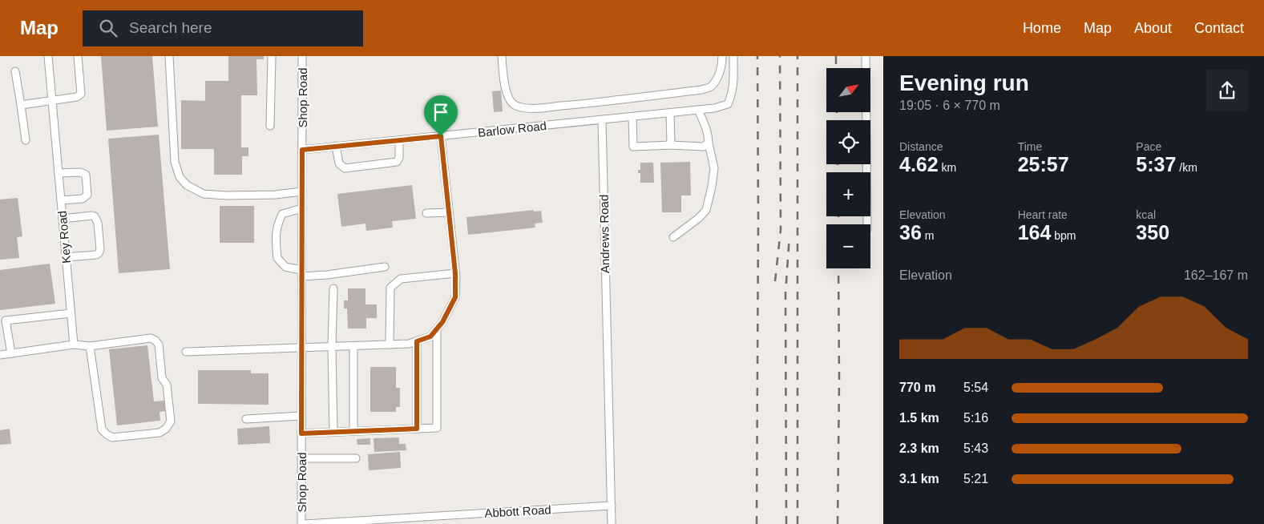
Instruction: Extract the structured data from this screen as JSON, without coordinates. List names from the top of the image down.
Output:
{
  "streets": {
    "street": [
      "Shop Road",
      "Barlow Road",
      "Andrews Road",
      "Key Road",
      "Abbott Road"
    ]
  },
  "crossings": [
    ["Shop Road", "Barlow Road"],
    ["Barlow Road", "Andrews Road"],
    ["Andrews Road", "Abbott Road"]
  ],
  "north": "top right",
  "page": {
    "header": "Map",
    "search": "Search here",
    "nav": [
      "Home",
      "Map",
      "About",
      "Contact"
    ],
    "heading": ["Evening run", "19:05 · 6 × 770 m"],
    "map_buttons": ["+", "−"],
    "stats": [
      ["Distance", "4.62 km"],
      ["Time", "25:57"],
      ["Pace", "5:37 /km"],
      ["Elevation", "36 m"],
      ["Heart rate", "164 bpm"],
      ["kcal", "350"]
    ],
    "chart": ["Elevation", "162–167 m"],
    "list": [
      {
        "name": "770 m",
        "note": "5:54"
      },
      {
        "name": "1.5 km",
        "note": "5:16"
      },
      {
        "name": "2.3 km",
        "note": "5:43"
      },
      {
        "name": "3.1 km",
        "note": "5:21"
      }
    ]
  }
}
